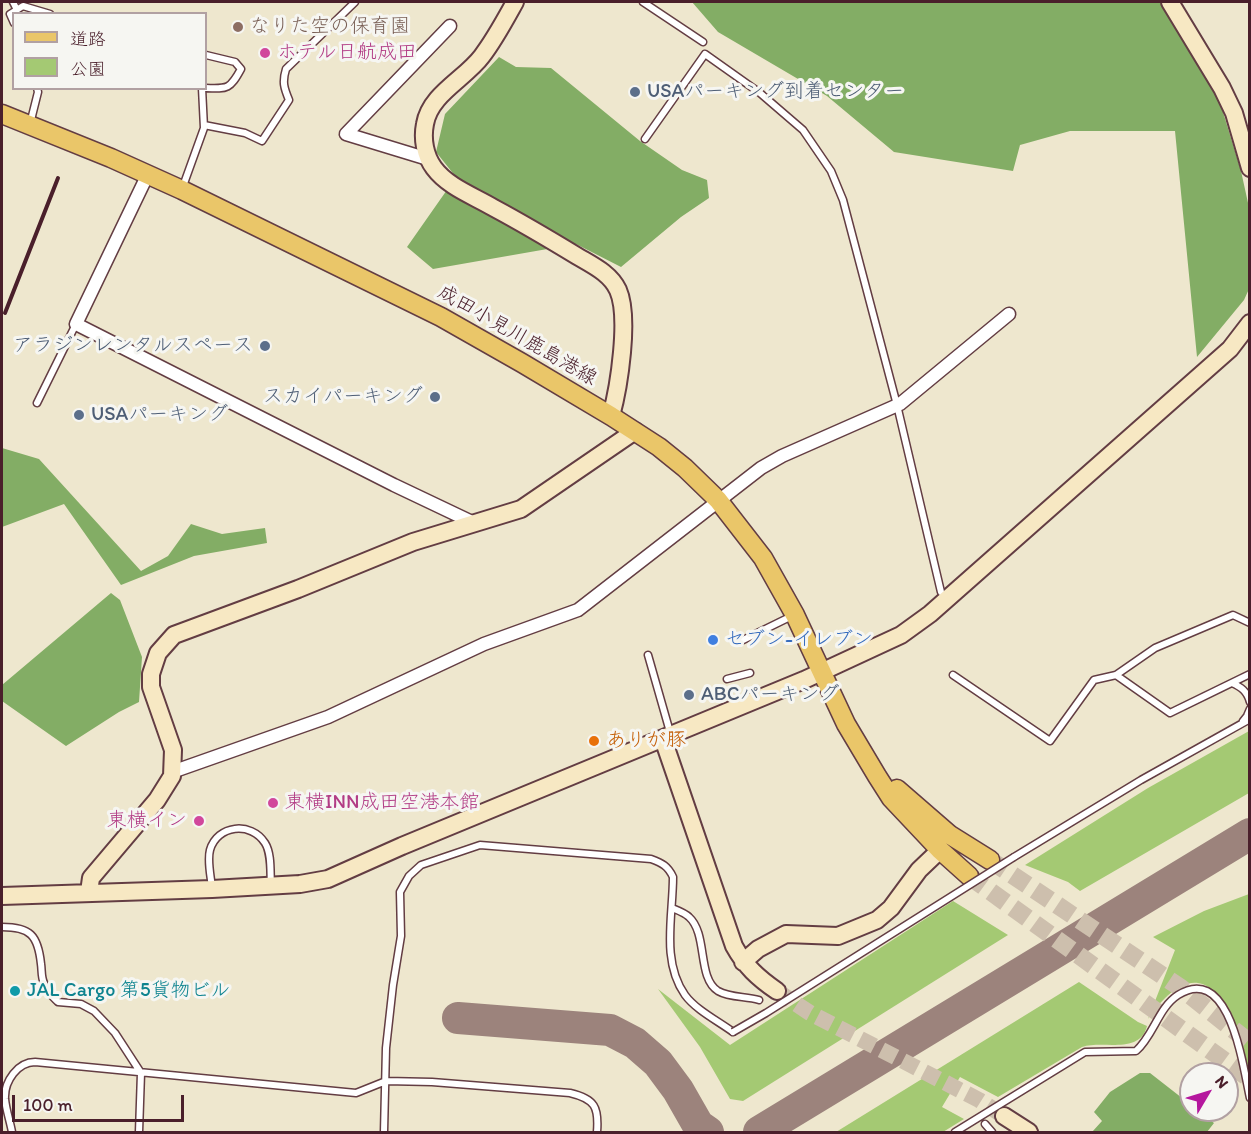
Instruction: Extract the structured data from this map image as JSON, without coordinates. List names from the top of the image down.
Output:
{
  "streets": {
    "main road": ["成田小見川鹿島港線"]
  },
  "places": [
    "なりた空の保育園",
    "ホテル日航成田",
    "USAパーキング到着センター",
    "アラジンレンタルスペース",
    "スカイパーキング",
    "USAパーキング",
    "セブン-イレブン",
    "ABCパーキング",
    "ありが豚",
    "東横INN成田空港本館",
    "東横イン",
    "JAL Cargo 第5貨物ビル"
  ],
  "legend": ["道路", "公園"],
  "scale_bar": "100 m",
  "north": "top right"
}
